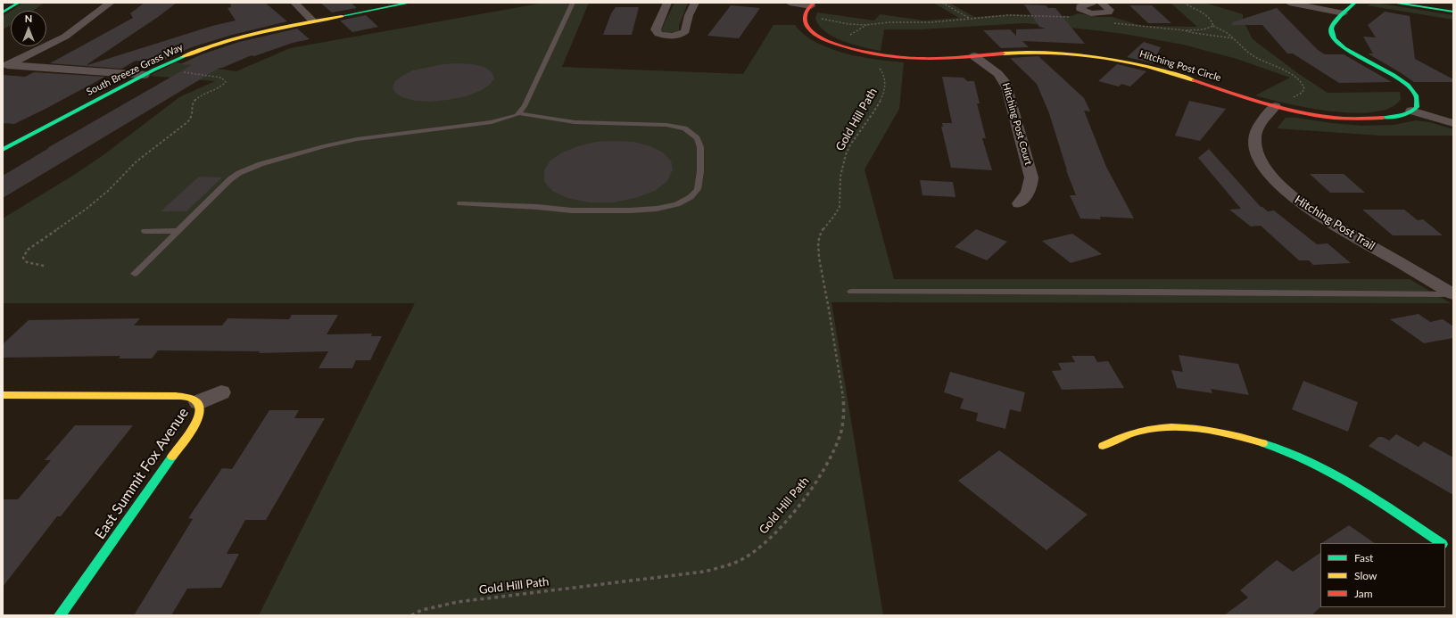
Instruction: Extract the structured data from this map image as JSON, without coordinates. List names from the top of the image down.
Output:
{
  "streets": {
    "street": [
      "Hitching Post Circle",
      "South Breeze Grass Way",
      "Hitching Post Court",
      "Hitching Post Trail",
      "East Summit Fox Avenue"
    ],
    "path": ["Gold Hill Path"]
  },
  "crossings": [
    ["Hitching Post Circle", "Hitching Post Court"],
    ["Hitching Post Circle", "Hitching Post Trail"]
  ],
  "legend": ["Fast", "Slow", "Jam"],
  "north": "top"
}
